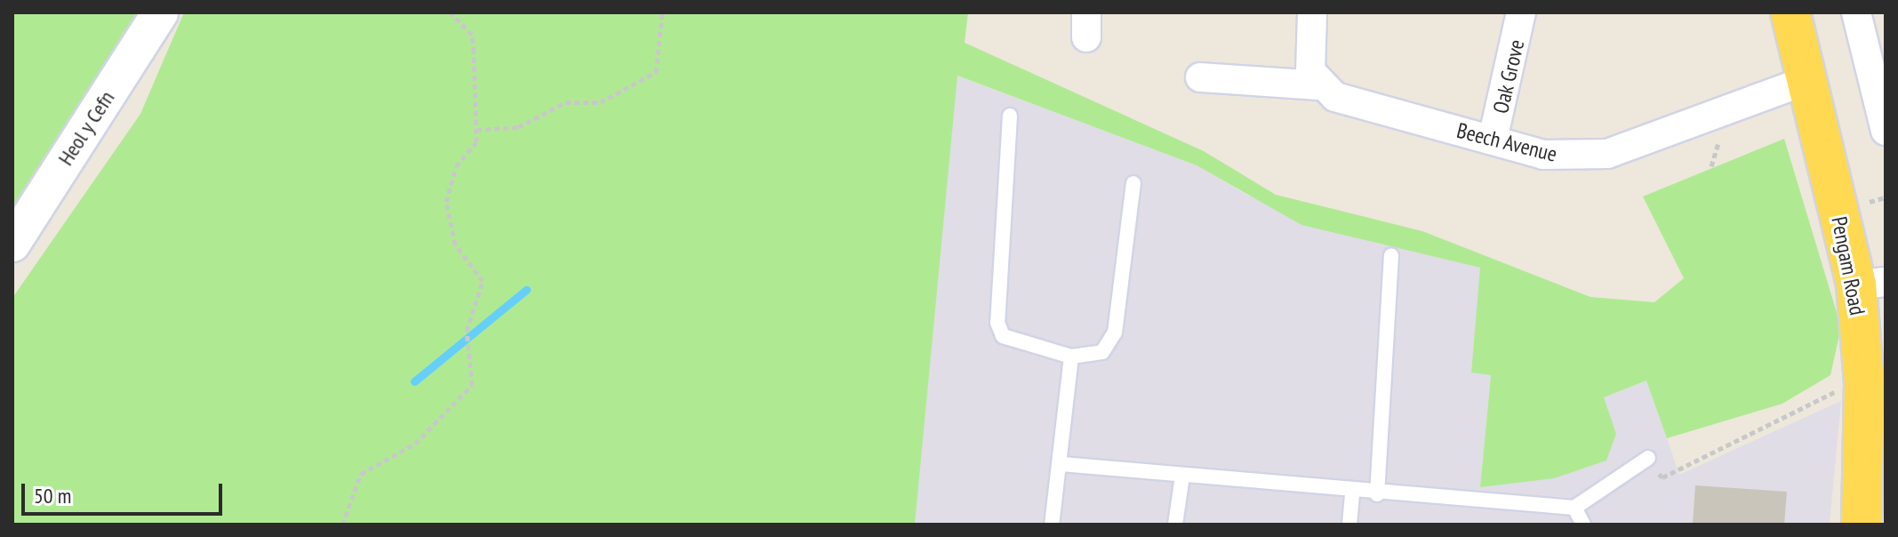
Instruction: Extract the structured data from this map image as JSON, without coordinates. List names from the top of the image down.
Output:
{
  "streets": {
    "main road": ["Pengam Road"],
    "street": ["Oak Grove", "Heol y Cefn", "Beech Avenue"]
  },
  "crossings": [
    ["Oak Grove", "Beech Avenue"],
    ["Beech Avenue", "Pengam Road"]
  ],
  "scale_bar": "50 m"
}
